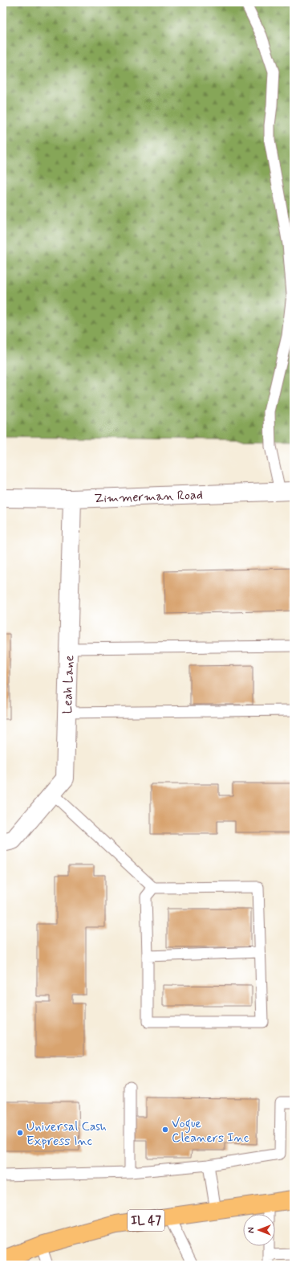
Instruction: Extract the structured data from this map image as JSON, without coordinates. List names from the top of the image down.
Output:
{
  "streets": {
    "main road": ["IL 47"],
    "street": ["Zimmerman Road", "Leah Lane"]
  },
  "crossings": [
    ["Zimmerman Road", "Leah Lane"]
  ],
  "places": ["Vogue Cleaners Inc", "Universal Cash Express Inc"],
  "north": "left"
}
